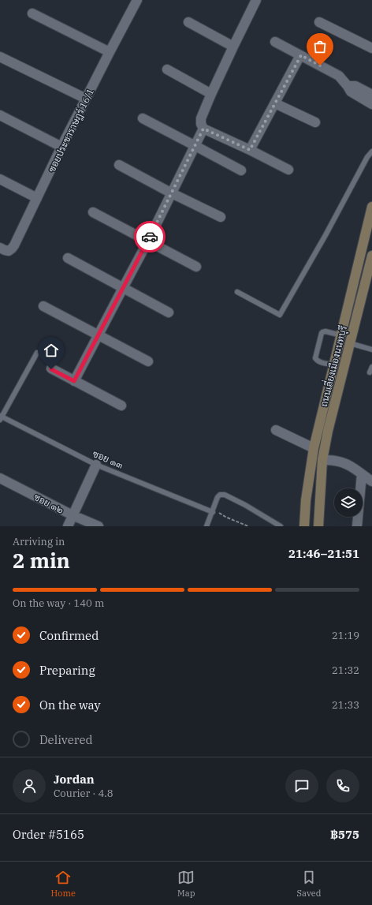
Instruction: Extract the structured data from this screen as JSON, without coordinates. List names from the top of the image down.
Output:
{
  "streets": {
    "main road": ["ถนนเลี่ยงเมืองนนทบุรี"],
    "street": ["ซอยประชาราษฎร์ 16/1", "ซอย ๑๒"],
    "lane": ["ซอย ๑๓"]
  },
  "page": {
    "heading": ["2 min", "Arriving in", "21:46–21:51"],
    "panel": [
      "Jordan",
      "Courier · 4.8",
      "Order #5165",
      "฿575"
    ],
    "bar": "On the way · 140 m",
    "list": [
      ["Confirmed", "21:19"],
      ["Preparing", "21:32"],
      ["On the way", "21:33"],
      "Delivered"
    ],
    "tabs": ["Home", "Map", "Saved"]
  }
}
